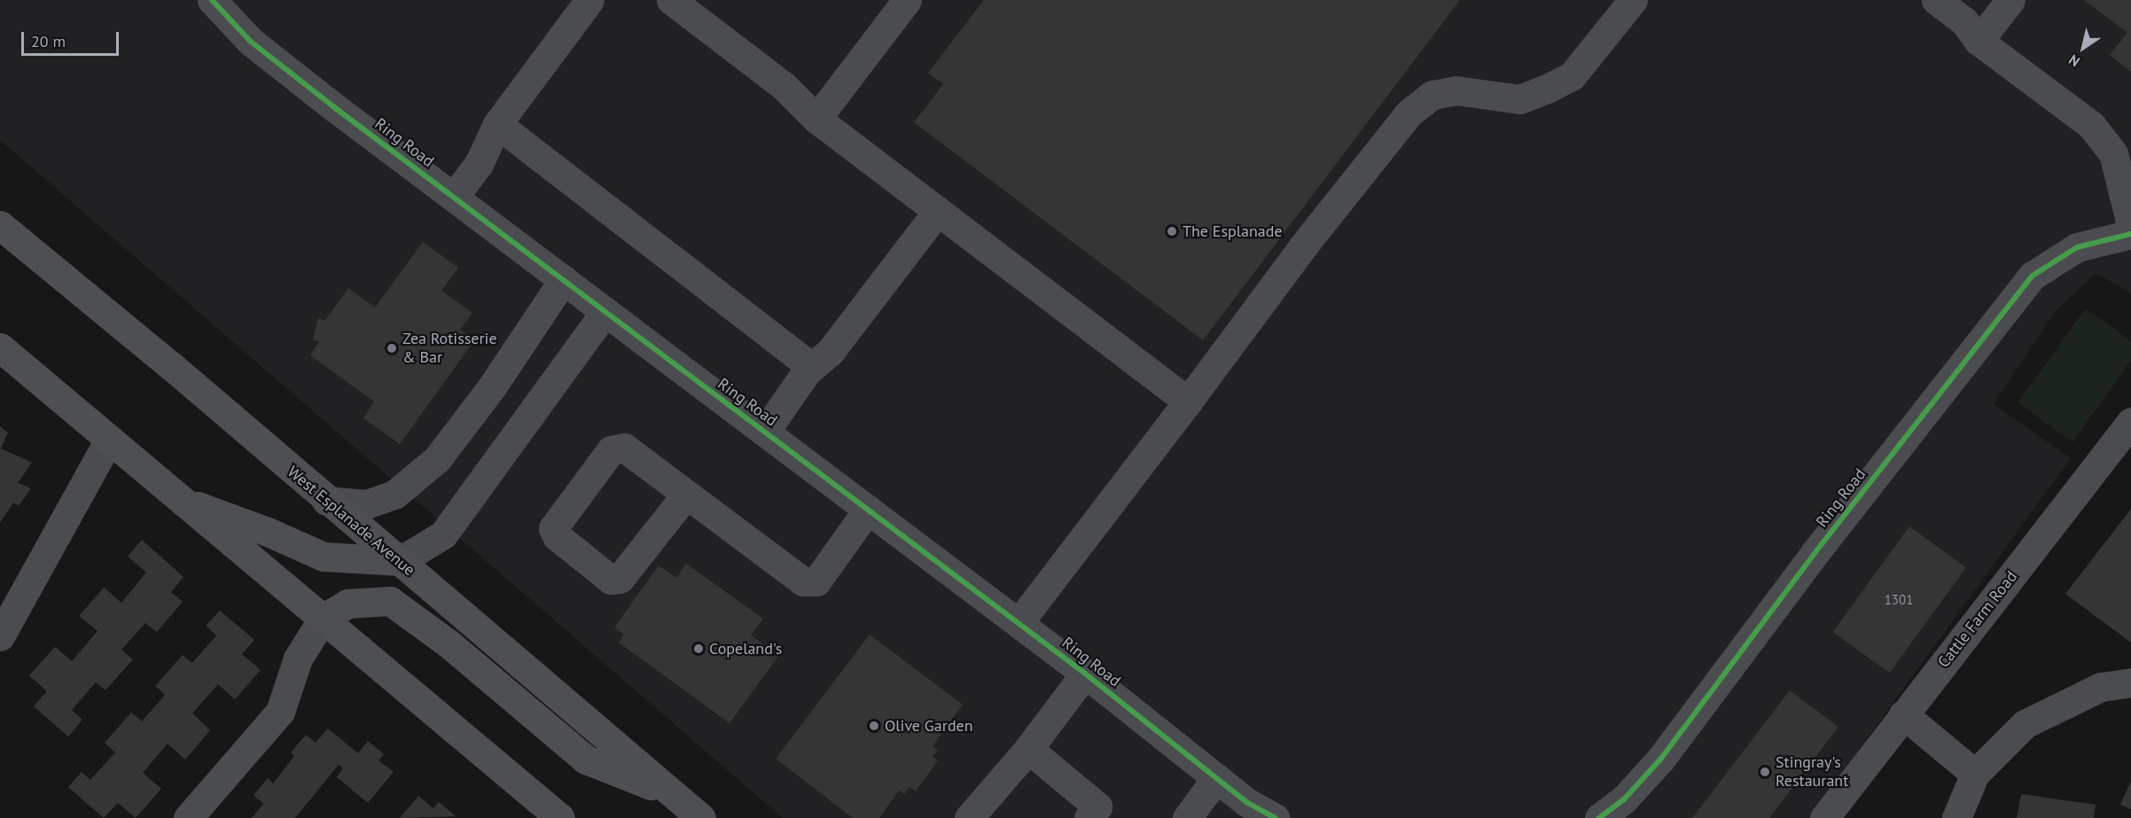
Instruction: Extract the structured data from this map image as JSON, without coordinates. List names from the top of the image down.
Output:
{
  "streets": {
    "main road": ["West Esplanade Avenue"],
    "street": ["Ring Road", "Cattle Farm Road"]
  },
  "places": [
    "The Esplanade",
    "Zea Rotisserie & Bar",
    "Copeland's",
    "Olive Garden",
    "Stingray's Restaurant"
  ],
  "house_numbers": ["1301"],
  "scale_bar": "20 m",
  "north": "bottom left"
}
